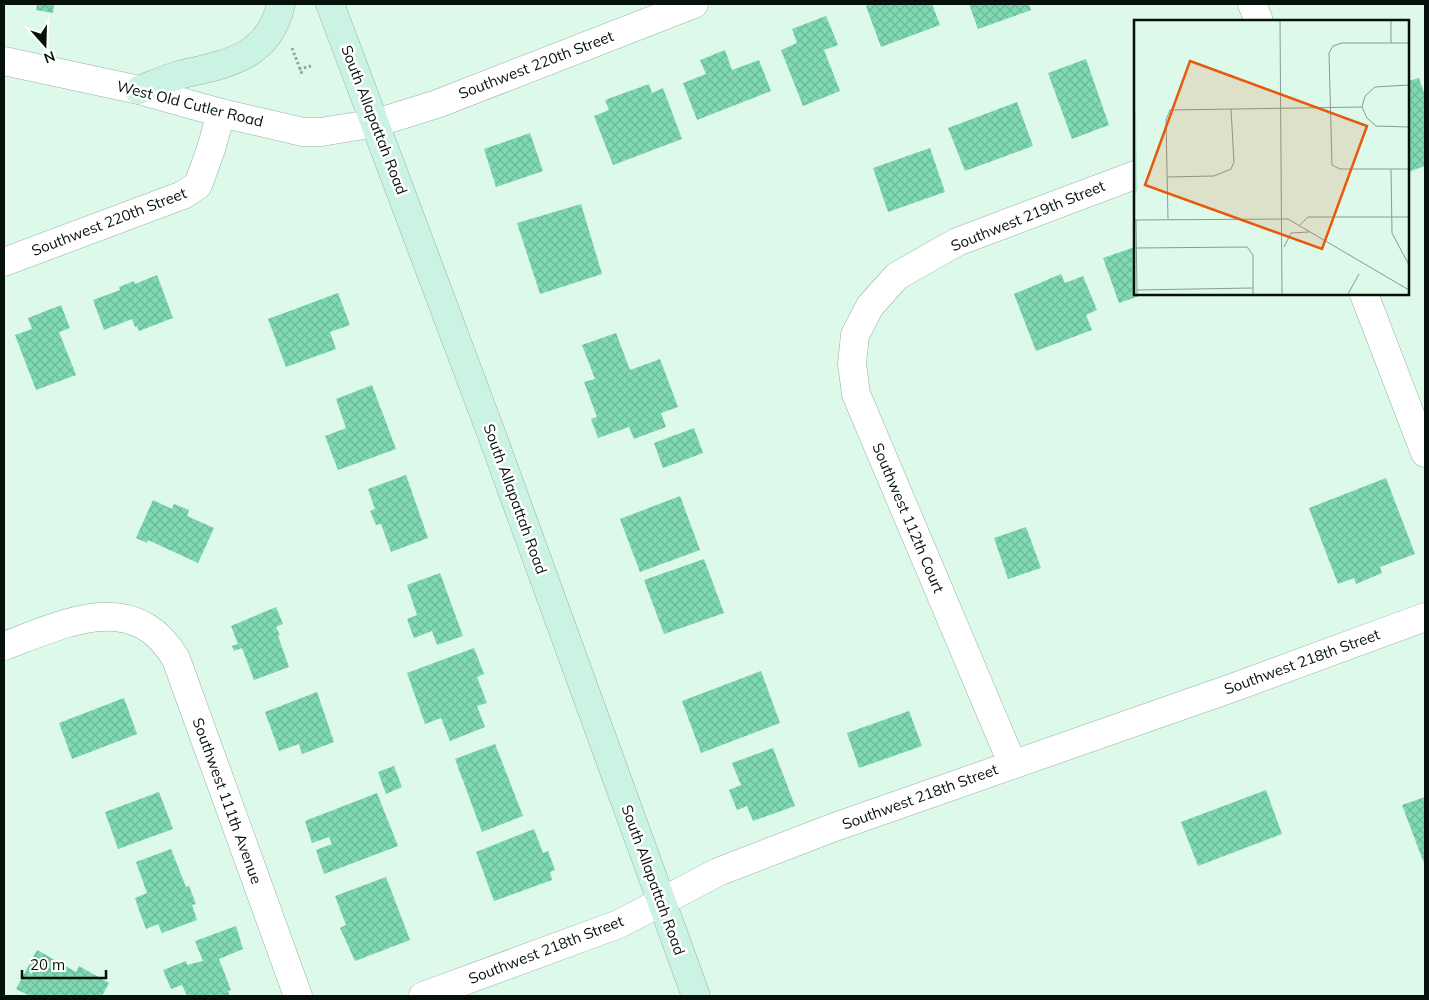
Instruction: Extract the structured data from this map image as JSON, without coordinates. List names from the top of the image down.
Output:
{
  "streets": {
    "main road": ["South Allapattah Road"],
    "street": [
      "Southwest 220th Street",
      "West Old Cutler Road",
      "Southwest 219th Street",
      "Southwest 112th Court",
      "Southwest 218th Street",
      "Southwest 111th Avenue"
    ]
  },
  "crossings": [
    ["Southwest 220th Street", "West Old Cutler Road"],
    ["Southwest 220th Street", "South Allapattah Road"],
    ["West Old Cutler Road", "South Allapattah Road"],
    ["South Allapattah Road", "Southwest 218th Street"],
    ["Southwest 219th Street", "Southwest 112th Court"],
    ["Southwest 112th Court", "Southwest 218th Street"]
  ],
  "scale_bar": "20 m",
  "north": "bottom"
}
